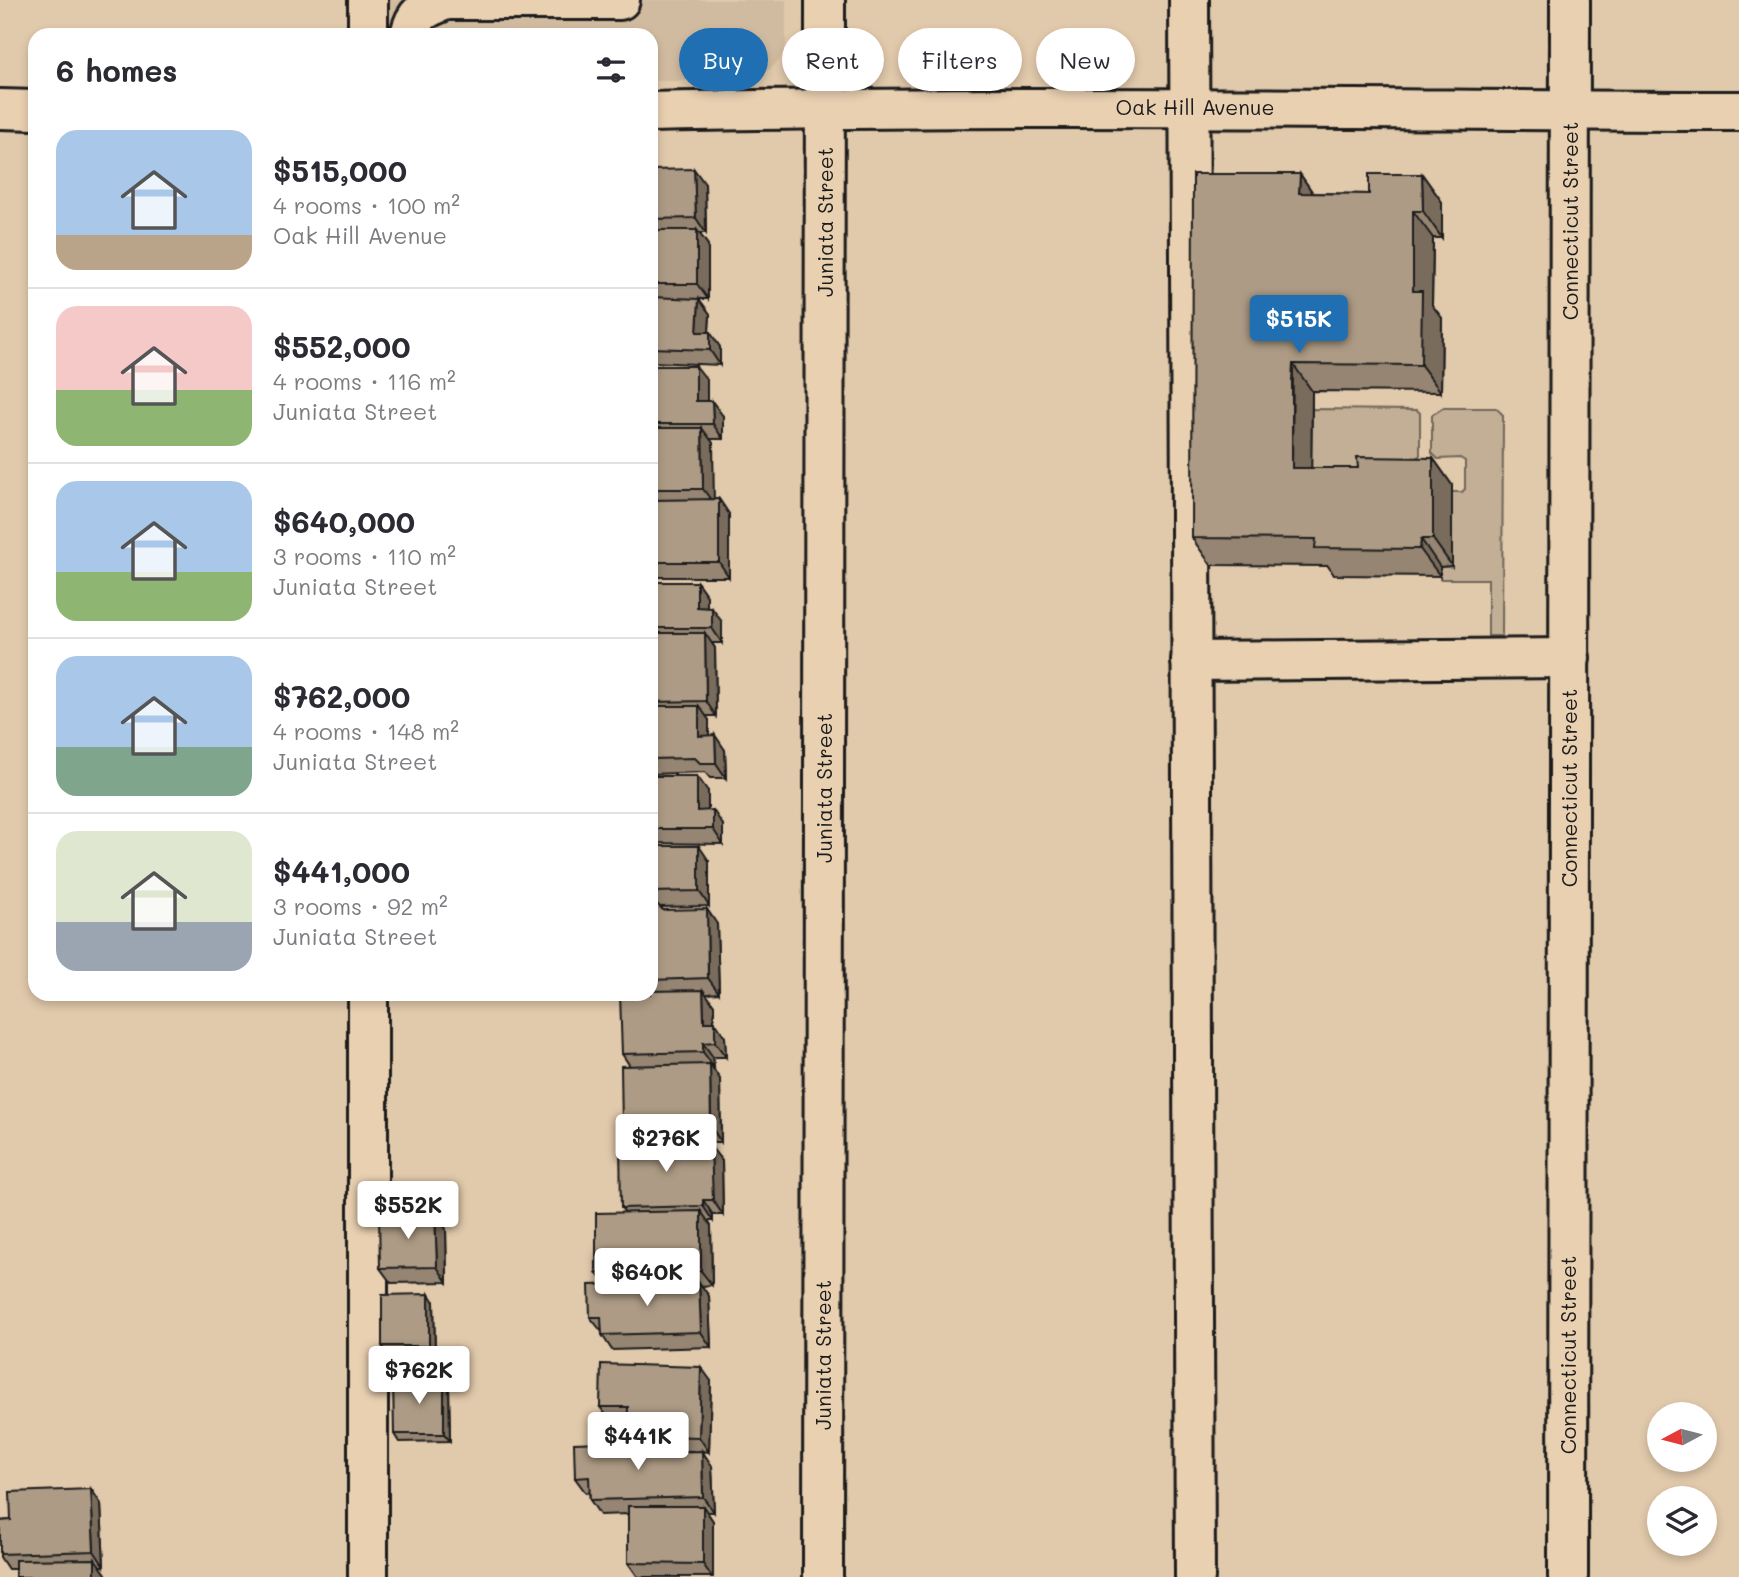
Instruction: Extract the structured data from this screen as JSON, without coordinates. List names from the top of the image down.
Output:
{
  "streets": {
    "street": ["Oak Hill Avenue", "Connecticut Street", "Juniata Street"]
  },
  "crossings": [
    ["Oak Hill Avenue", "Connecticut Street"],
    ["Oak Hill Avenue", "Juniata Street"]
  ],
  "north": "left",
  "page": {
    "chip": [
      "Buy",
      "Rent",
      "Filters",
      "New"
    ],
    "heading": "6 homes",
    "list": [
      {
        "name": "$515,000",
        "note": "4 rooms · 100 m² · Oak Hill Avenue"
      },
      {
        "name": "$552,000",
        "note": "4 rooms · 116 m² · Juniata Street"
      },
      {
        "name": "$640,000",
        "note": "3 rooms · 110 m² · Juniata Street"
      },
      {
        "name": "$762,000",
        "note": "4 rooms · 148 m² · Juniata Street"
      },
      {
        "name": "$441,000",
        "note": "3 rooms · 92 m² · Juniata Street"
      }
    ],
    "price": [
      "$515K",
      "$276K",
      "$552K",
      "$640K",
      "$762K",
      "$441K"
    ]
  }
}
